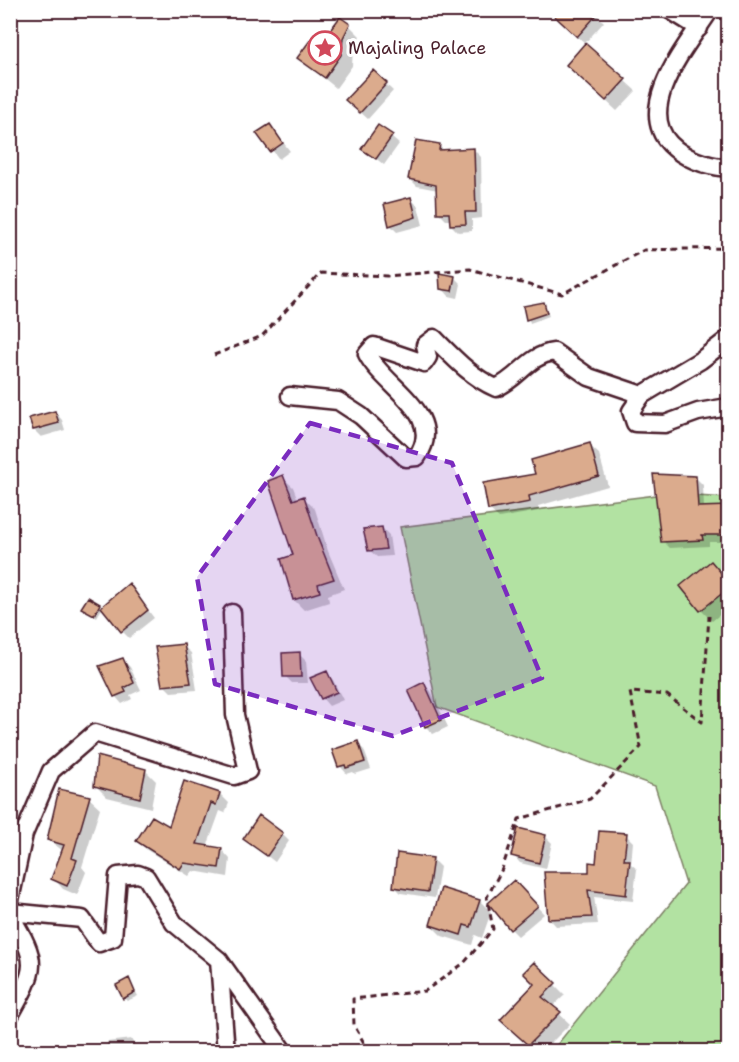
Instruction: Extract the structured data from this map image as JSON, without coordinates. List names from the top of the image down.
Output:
{
  "places": {
    "place": ["Majaling Palace"]
  }
}
